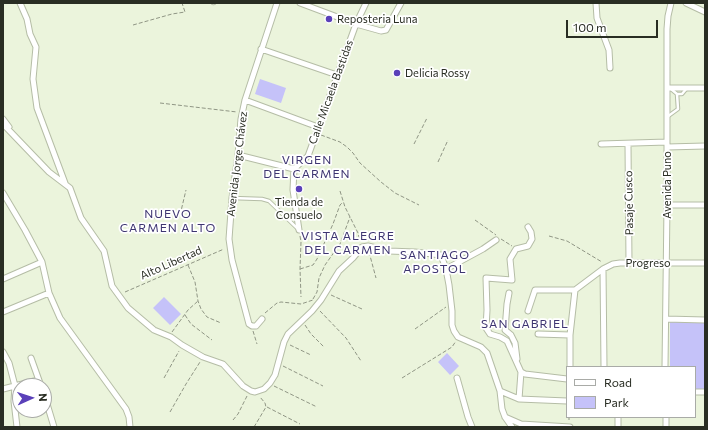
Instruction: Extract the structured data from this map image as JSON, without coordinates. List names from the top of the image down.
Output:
{
  "streets": {
    "street": [
      "Calle Micaela Bastidas",
      "Avenida Jorge Chávez",
      "Avenida Puno",
      "Pasaje Cusco",
      "Progreso"
    ],
    "path": ["Alto Libertad"]
  },
  "crossings": [
    ["Avenida Jorge Chávez", "Alto Libertad"],
    ["Avenida Puno", "Progreso"],
    ["Pasaje Cusco", "Progreso"]
  ],
  "districts": [
    "VIRGEN DEL CARMEN",
    "NUEVO CARMEN ALTO",
    "VISTA ALEGRE DEL CARMEN",
    "SANTIAGO APOSTOL",
    "SAN GABRIEL"
  ],
  "places": ["Reposteria Luna", "Delicia Rossy", "Tienda de Consuelo"],
  "legend": ["Road", "Park"],
  "scale_bar": "100 m",
  "north": "right"
}
